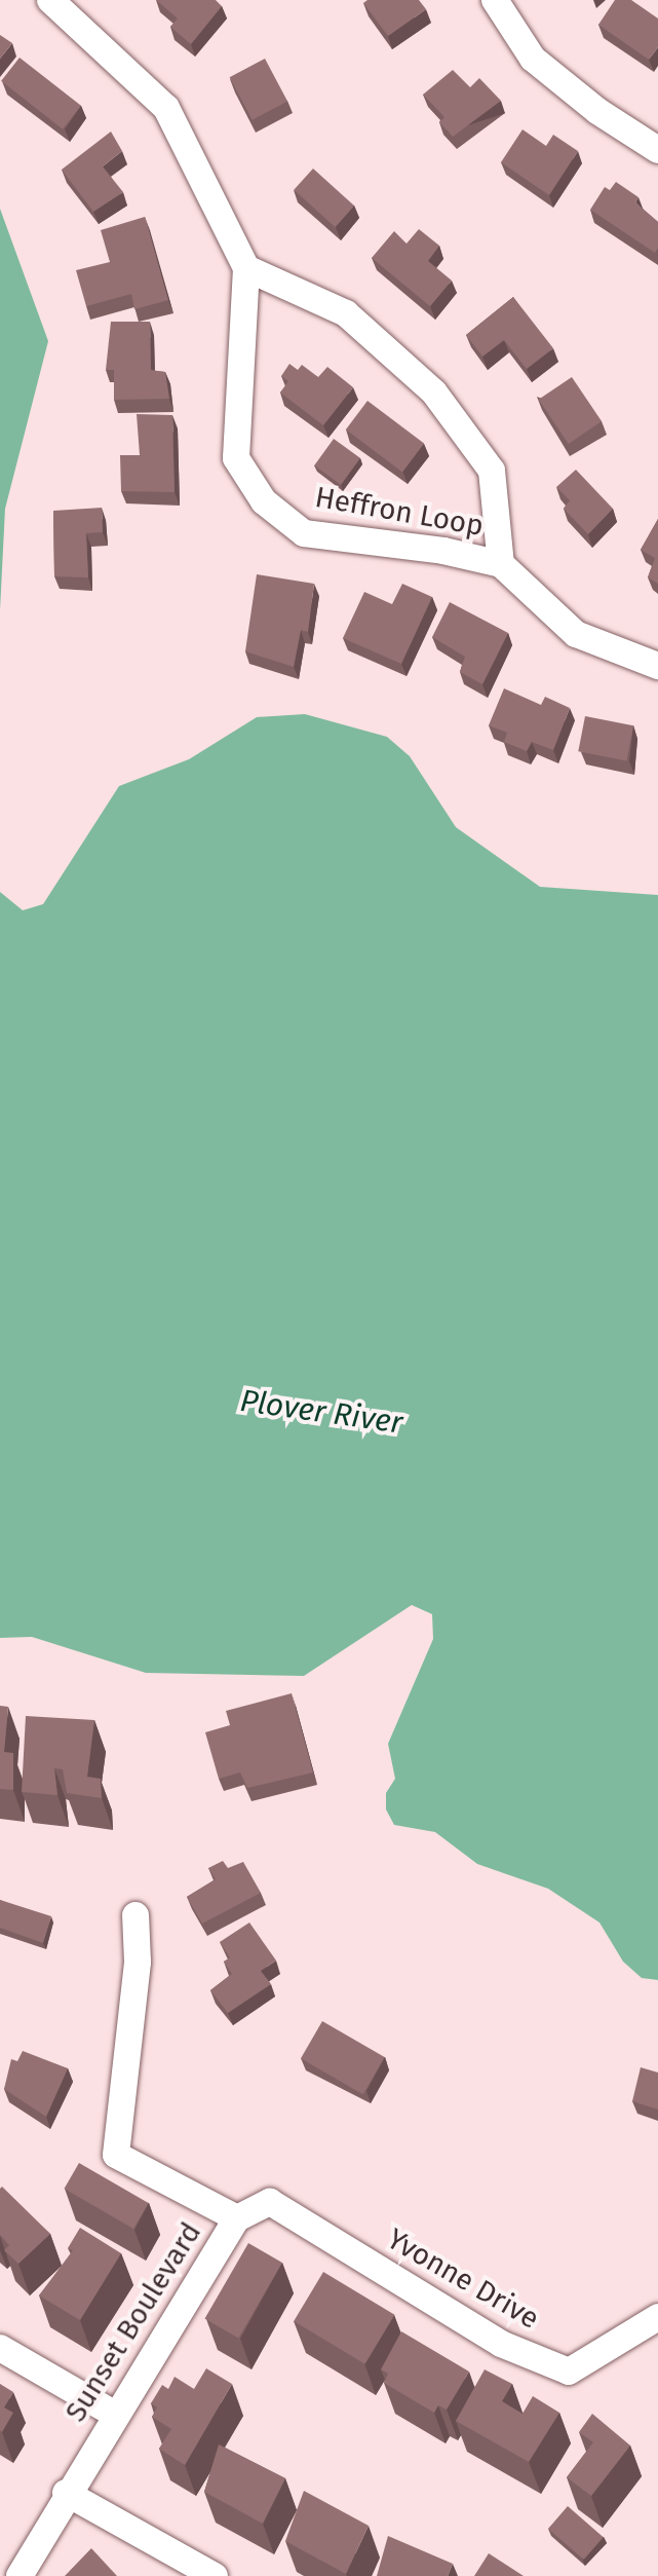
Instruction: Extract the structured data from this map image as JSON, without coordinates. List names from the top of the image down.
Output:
{
  "streets": {
    "street": ["Heffron Loop", "Yvonne Drive", "Sunset Boulevard"]
  },
  "crossings": [
    ["Yvonne Drive", "Sunset Boulevard"]
  ],
  "water": ["Plover River"]
}
